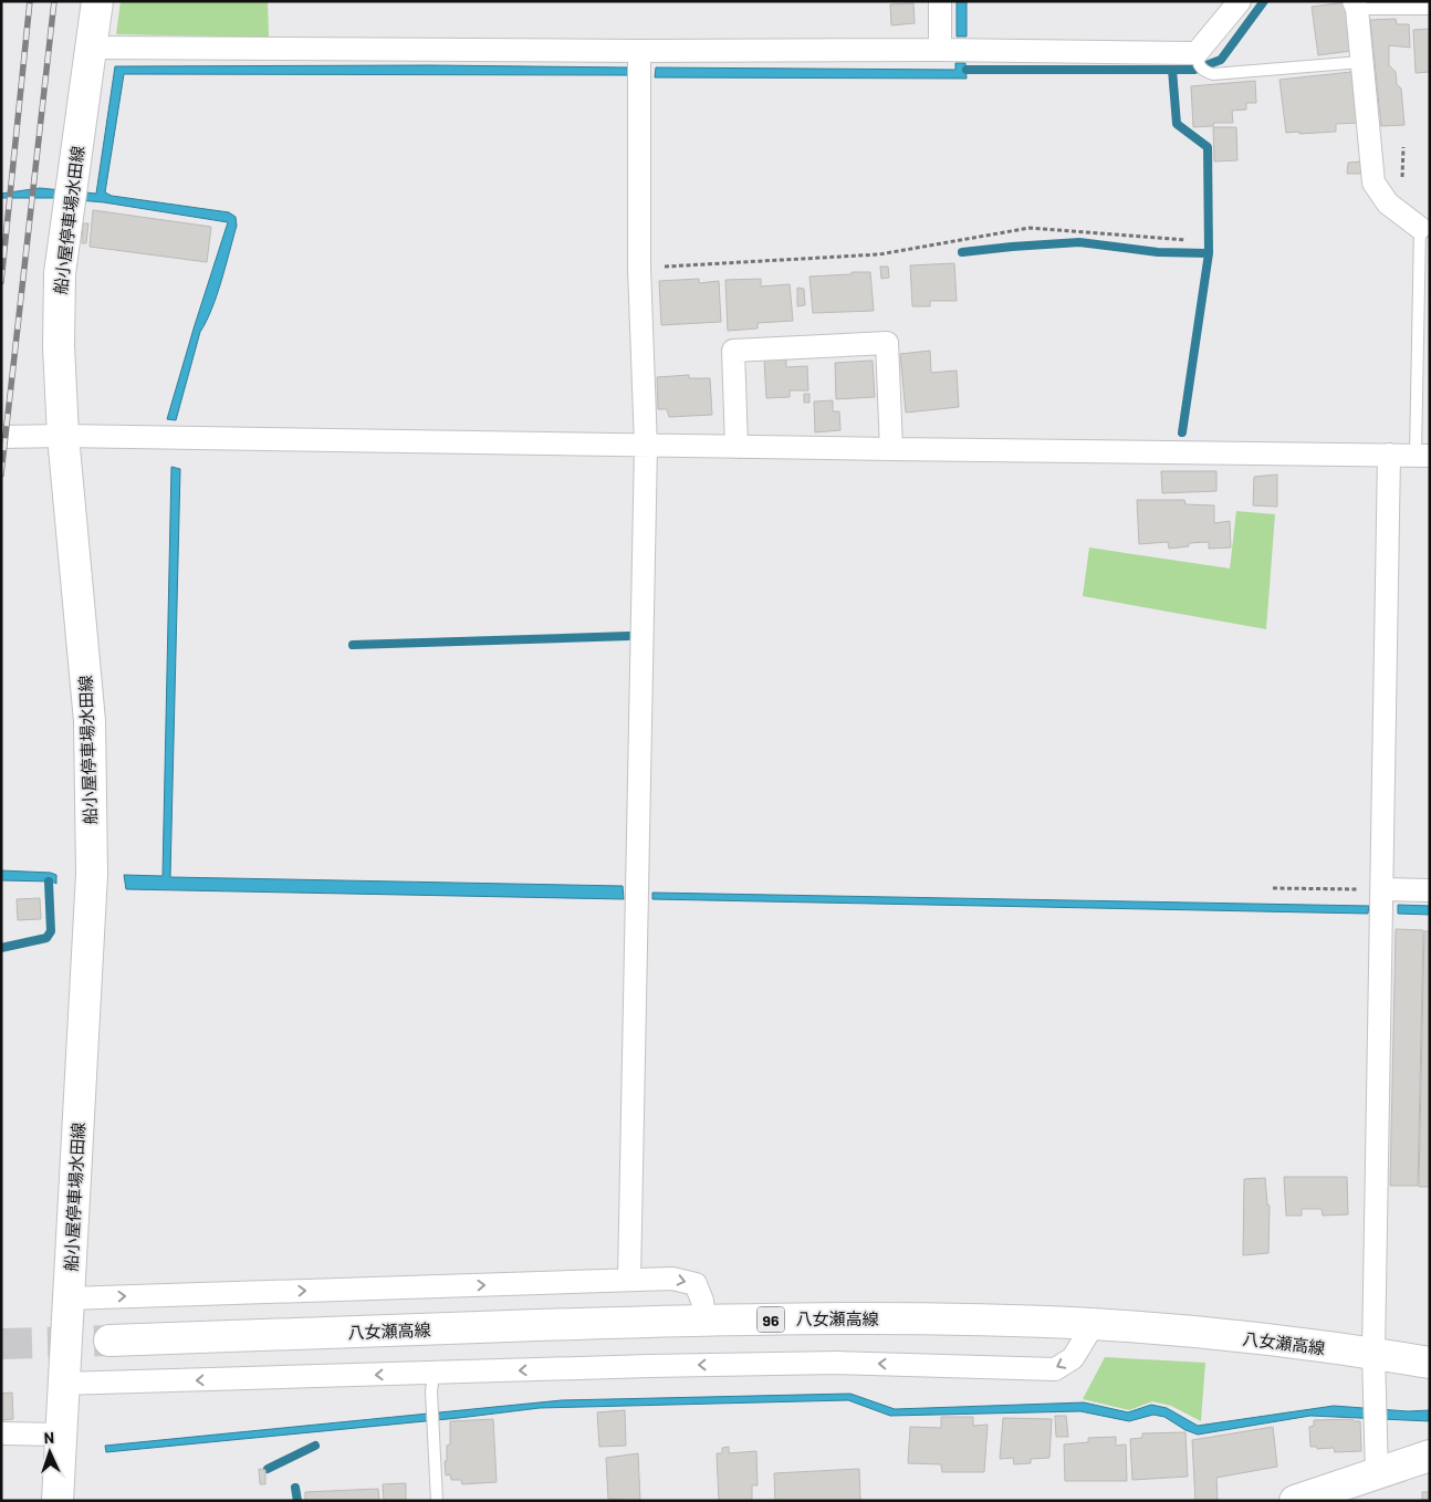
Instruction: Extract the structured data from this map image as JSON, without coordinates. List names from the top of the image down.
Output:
{
  "streets": {
    "main road": ["船小屋停車場水田線", "八女瀬高線", "96"]
  },
  "north": "top"
}
